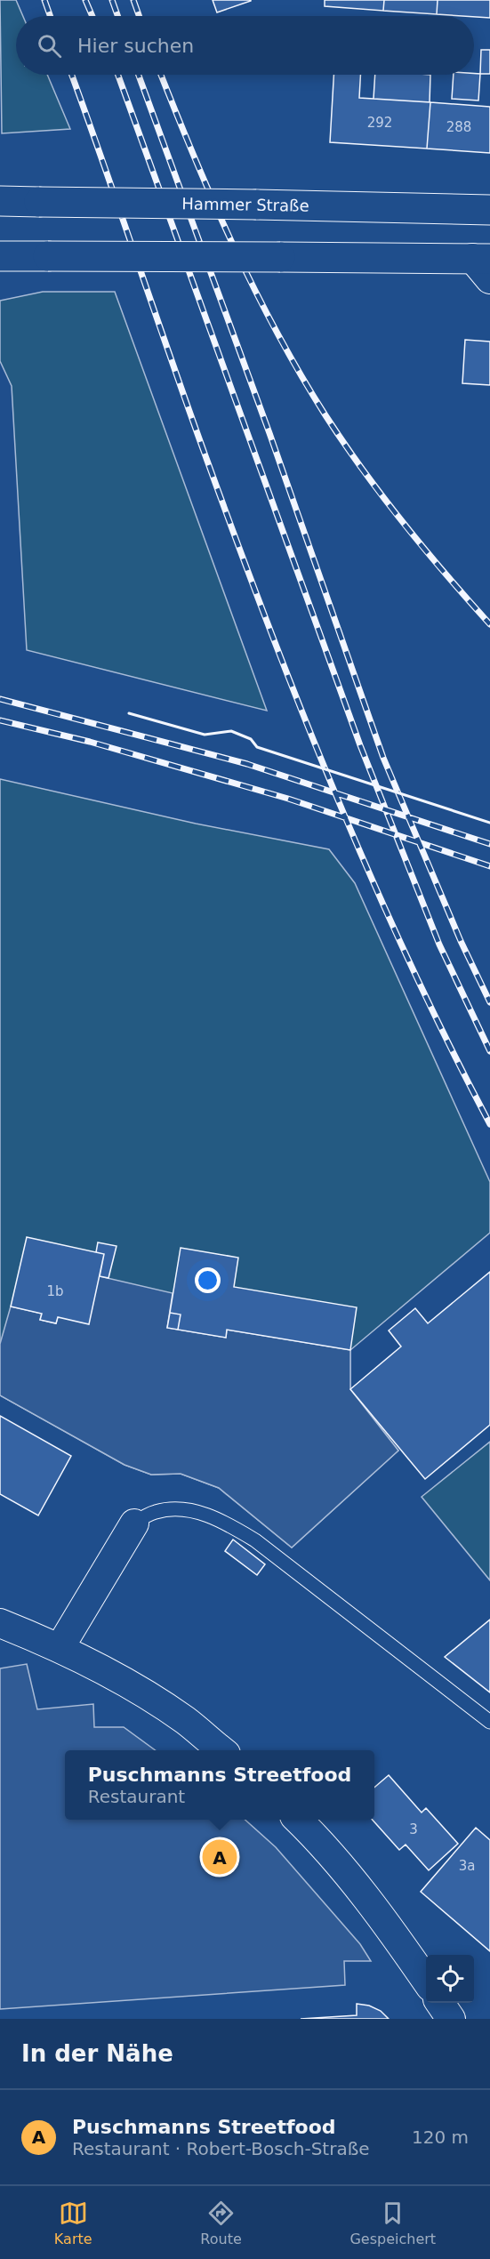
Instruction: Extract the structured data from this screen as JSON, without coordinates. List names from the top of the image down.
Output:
{
  "streets": {
    "main road": ["Hammer Straße"]
  },
  "house_numbers": [
    "292",
    "288",
    "1b",
    "3",
    "3a"
  ],
  "page": {
    "search": "Hier suchen",
    "popup": ["Puschmanns Streetfood", "Restaurant"],
    "pins": "A",
    "heading": "In der Nähe",
    "list": [
      {
        "mark": "A",
        "name": "Puschmanns Streetfood",
        "note": "Restaurant · Robert-Bosch-Straße",
        "value": "120 m"
      }
    ],
    "nav": ["Karte", "Route", "Gespeichert"]
  }
}
